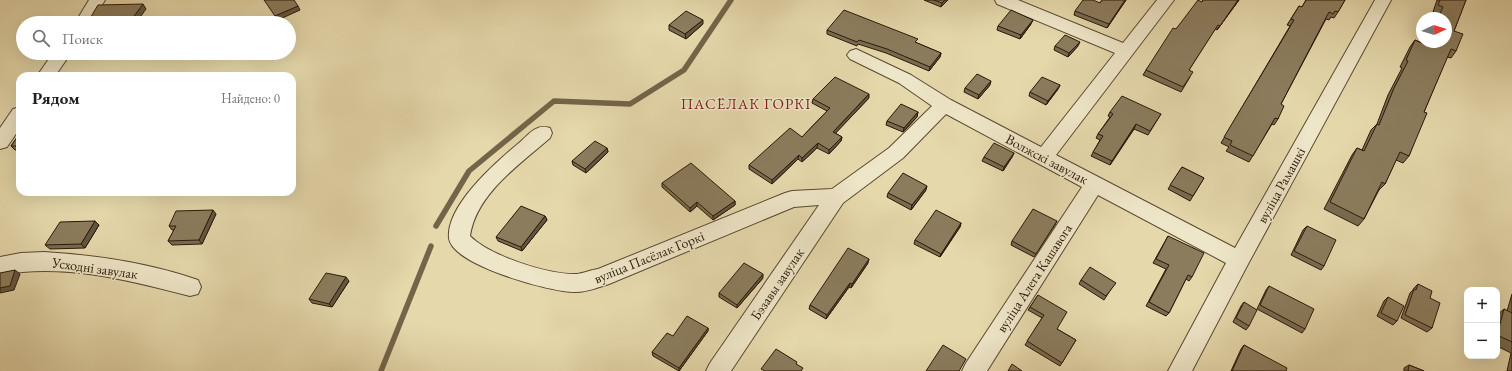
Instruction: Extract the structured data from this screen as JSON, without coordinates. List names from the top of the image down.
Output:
{
  "streets": {
    "street": [
      "Волжскі завулак",
      "вуліца Рамашкі",
      "вуліца Пасёлак Горкі",
      "Усходні завулак",
      "вуліца Алега Кашавога",
      "Бэзавы завулак"
    ]
  },
  "crossings": [
    ["Волжскі завулак", "вуліца Рамашкі"],
    ["Волжскі завулак", "вуліца Алега Кашавога"],
    ["Волжскі завулак", "Бэзавы завулак"],
    ["вуліца Пасёлак Горкі", "Бэзавы завулак"]
  ],
  "districts": ["ПАСЁЛАК ГОРКІ"],
  "north": "right",
  "page": {
    "search": "Поиск",
    "heading": ["Рядом", "Найдено: 0"],
    "map_buttons": ["+", "−"]
  }
}
